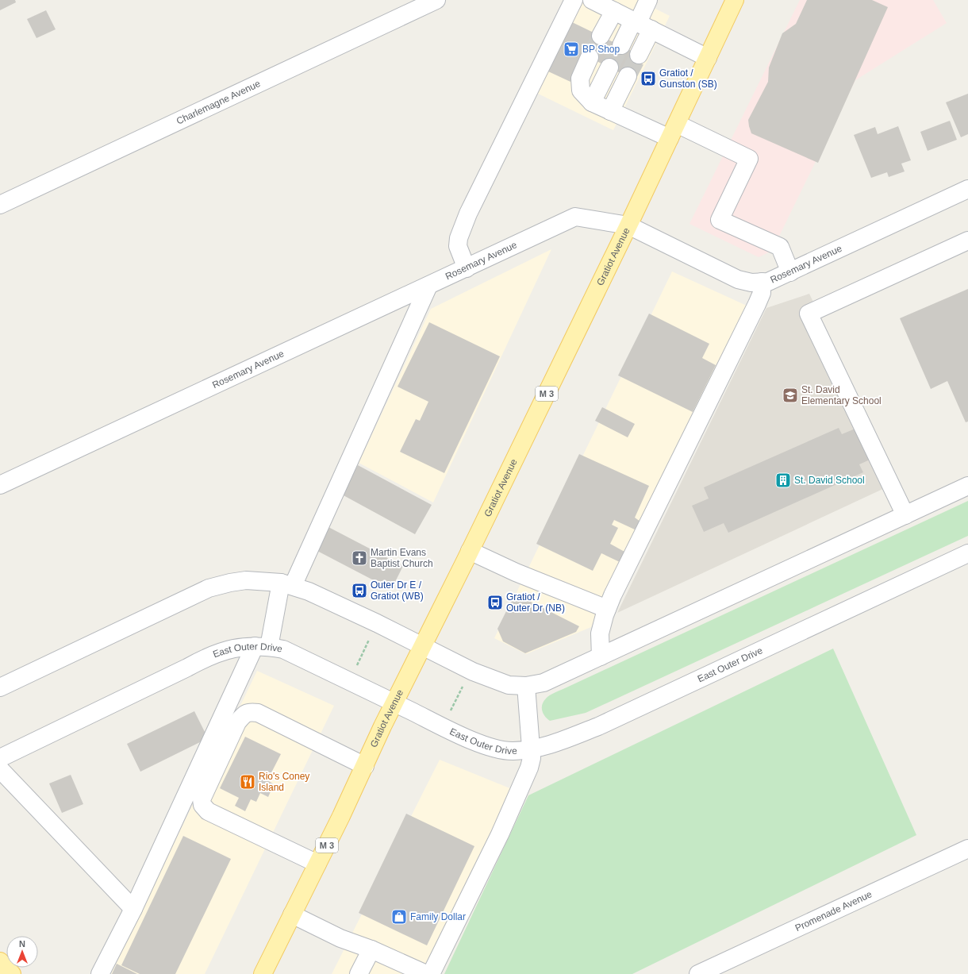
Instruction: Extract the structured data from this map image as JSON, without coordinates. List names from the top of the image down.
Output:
{
  "streets": {
    "main road": ["Gratiot Avenue", "M 3"],
    "street": [
      "Charlemagne Avenue",
      "Rosemary Avenue",
      "East Outer Drive",
      "Promenade Avenue"
    ]
  },
  "crossings": [
    ["Gratiot Avenue", "Rosemary Avenue"],
    ["Gratiot Avenue", "East Outer Drive"]
  ],
  "places": {
    "supermarket": ["BP Shop"],
    "bus stop": ["Gratiot / Gunston (SB)", "Outer Dr E / Gratiot (WB)", "Gratiot / Outer Dr (NB)"],
    "school or university": ["St. David Elementary School"],
    "building": ["St. David School"],
    "church": ["Martin Evans Baptist Church"],
    "restaurant": ["Rio's Coney Island"],
    "shop": ["Family Dollar"]
  },
  "north": "top"
}
